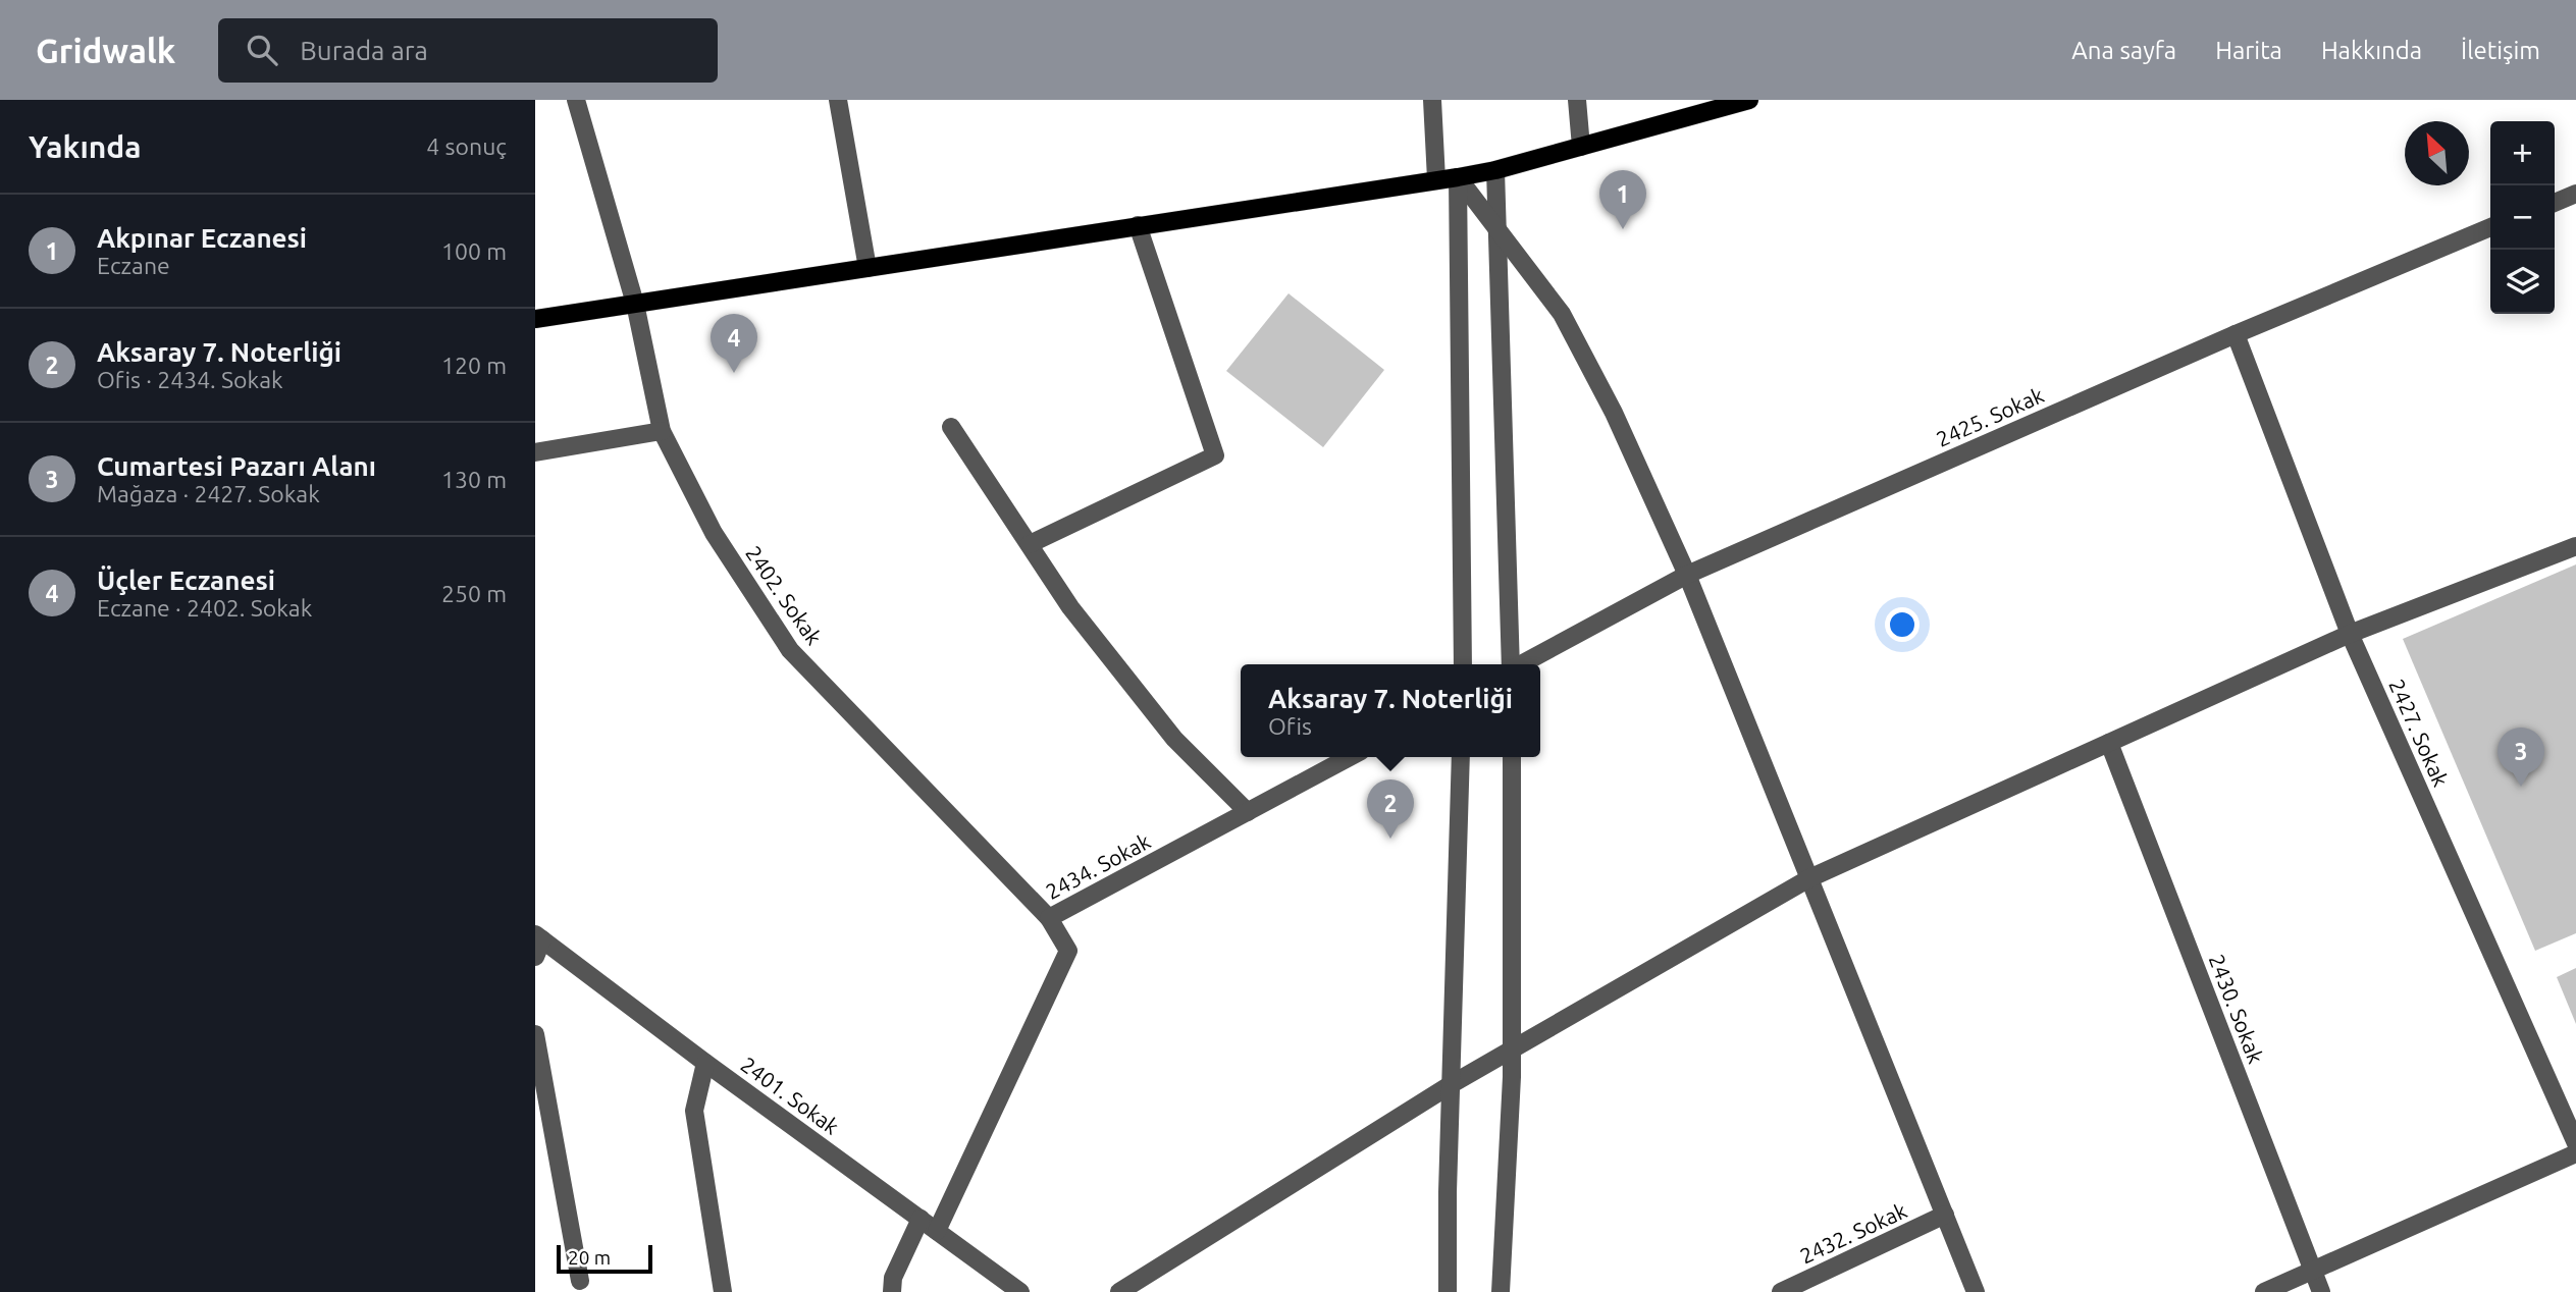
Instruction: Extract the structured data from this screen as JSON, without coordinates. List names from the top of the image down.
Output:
{
  "streets": {
    "street": [
      "2425. Sokak",
      "2402. Sokak",
      "2427. Sokak",
      "2434. Sokak",
      "2430. Sokak",
      "2401. Sokak",
      "2432. Sokak"
    ]
  },
  "crossings": [
    ["2425. Sokak", "2427. Sokak"],
    ["2402. Sokak", "2434. Sokak"],
    ["2434. Sokak", "2401. Sokak"]
  ],
  "scale_bar": "20 m",
  "north": "top left",
  "page": {
    "header": "Gridwalk",
    "search": "Burada ara",
    "nav": [
      "Ana sayfa",
      "Harita",
      "Hakkında",
      "İletişim"
    ],
    "heading": ["Yakında", "4 sonuç"],
    "map_buttons": ["+", "−"],
    "pins": [
      "1",
      "4",
      "3",
      "2"
    ],
    "list": [
      {
        "mark": "1",
        "name": "Akpınar Eczanesi",
        "note": "Eczane",
        "value": "100 m"
      },
      {
        "mark": "2",
        "name": "Aksaray 7. Noterliği",
        "note": "Ofis · 2434. Sokak",
        "value": "120 m"
      },
      {
        "mark": "3",
        "name": "Cumartesi Pazarı Alanı",
        "note": "Mağaza · 2427. Sokak",
        "value": "130 m"
      },
      {
        "mark": "4",
        "name": "Üçler Eczanesi",
        "note": "Eczane · 2402. Sokak",
        "value": "250 m"
      }
    ],
    "popup": ["Aksaray 7. Noterliği", "Ofis"],
    "scale": "20 m"
  }
}
